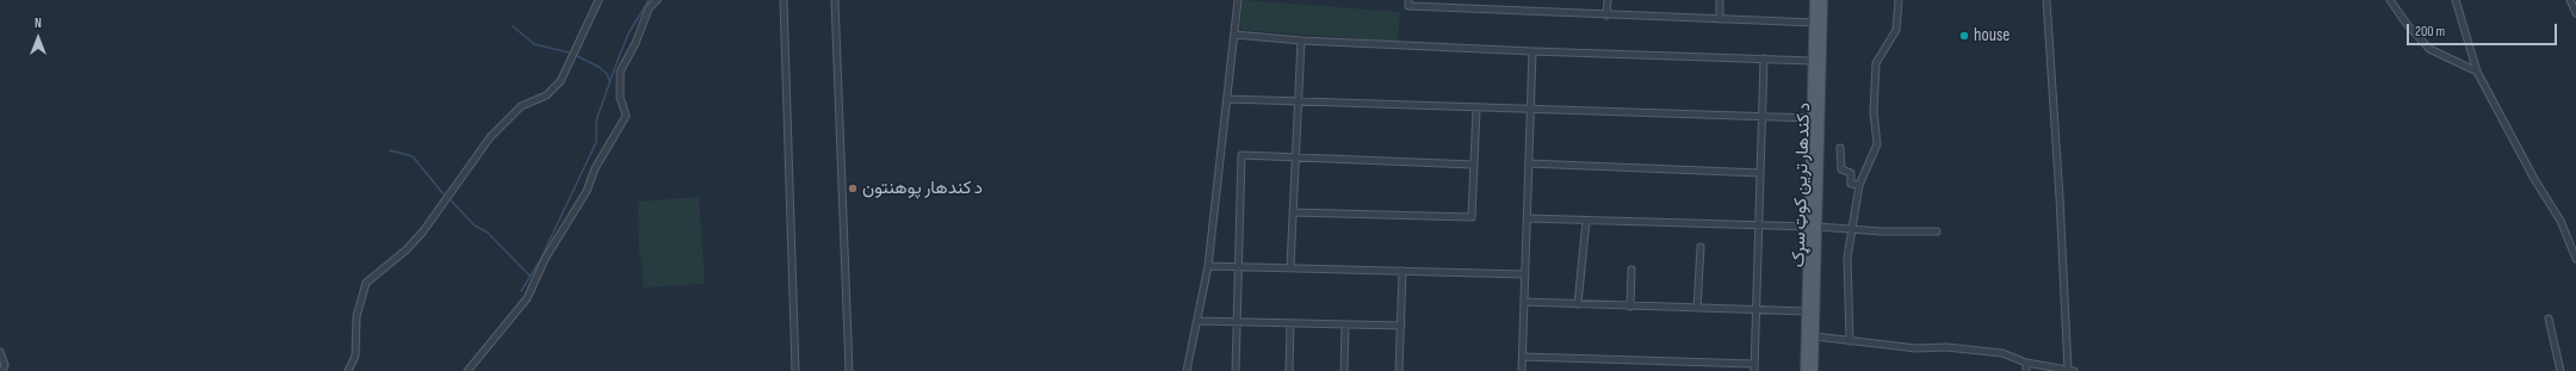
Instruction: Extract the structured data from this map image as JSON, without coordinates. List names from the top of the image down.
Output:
{
  "streets": {
    "main road": ["د کندهار ترين کوټ سړک"]
  },
  "places": ["house", "د کندهار پوهنتون"],
  "scale_bar": "200 m",
  "north": "top"
}
